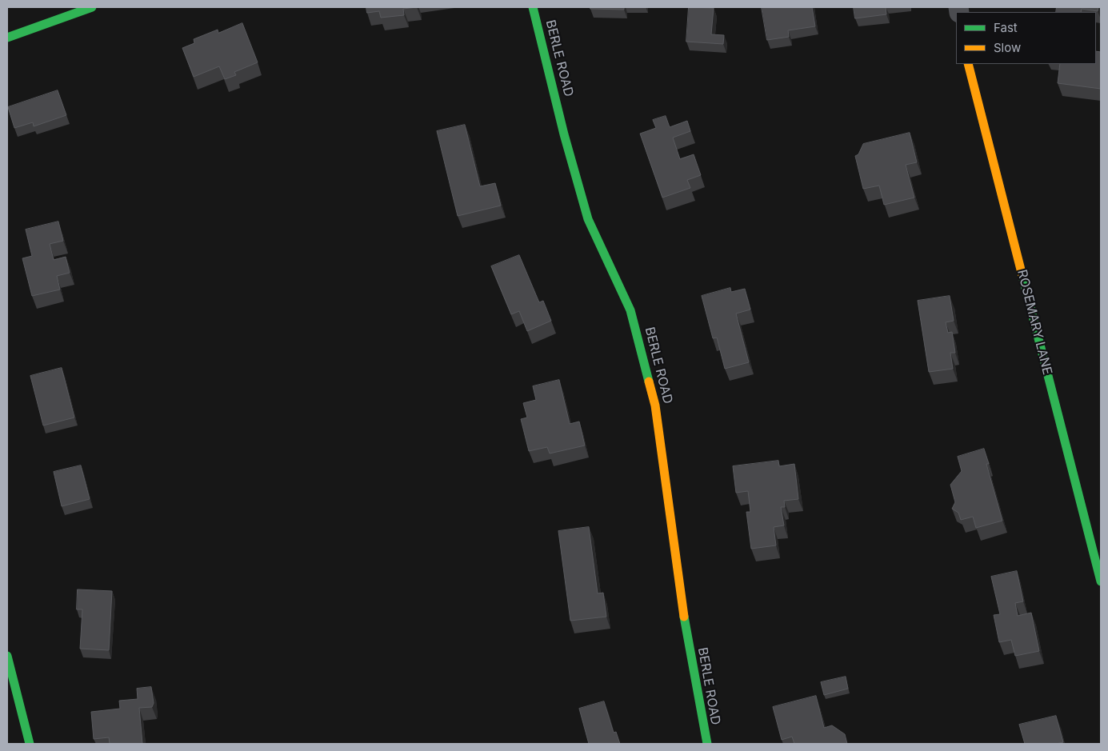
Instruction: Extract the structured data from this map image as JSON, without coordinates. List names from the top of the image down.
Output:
{
  "streets": {
    "street": ["BERLE ROAD", "ROSEMARY LANE"]
  },
  "legend": ["Fast", "Slow"]
}
